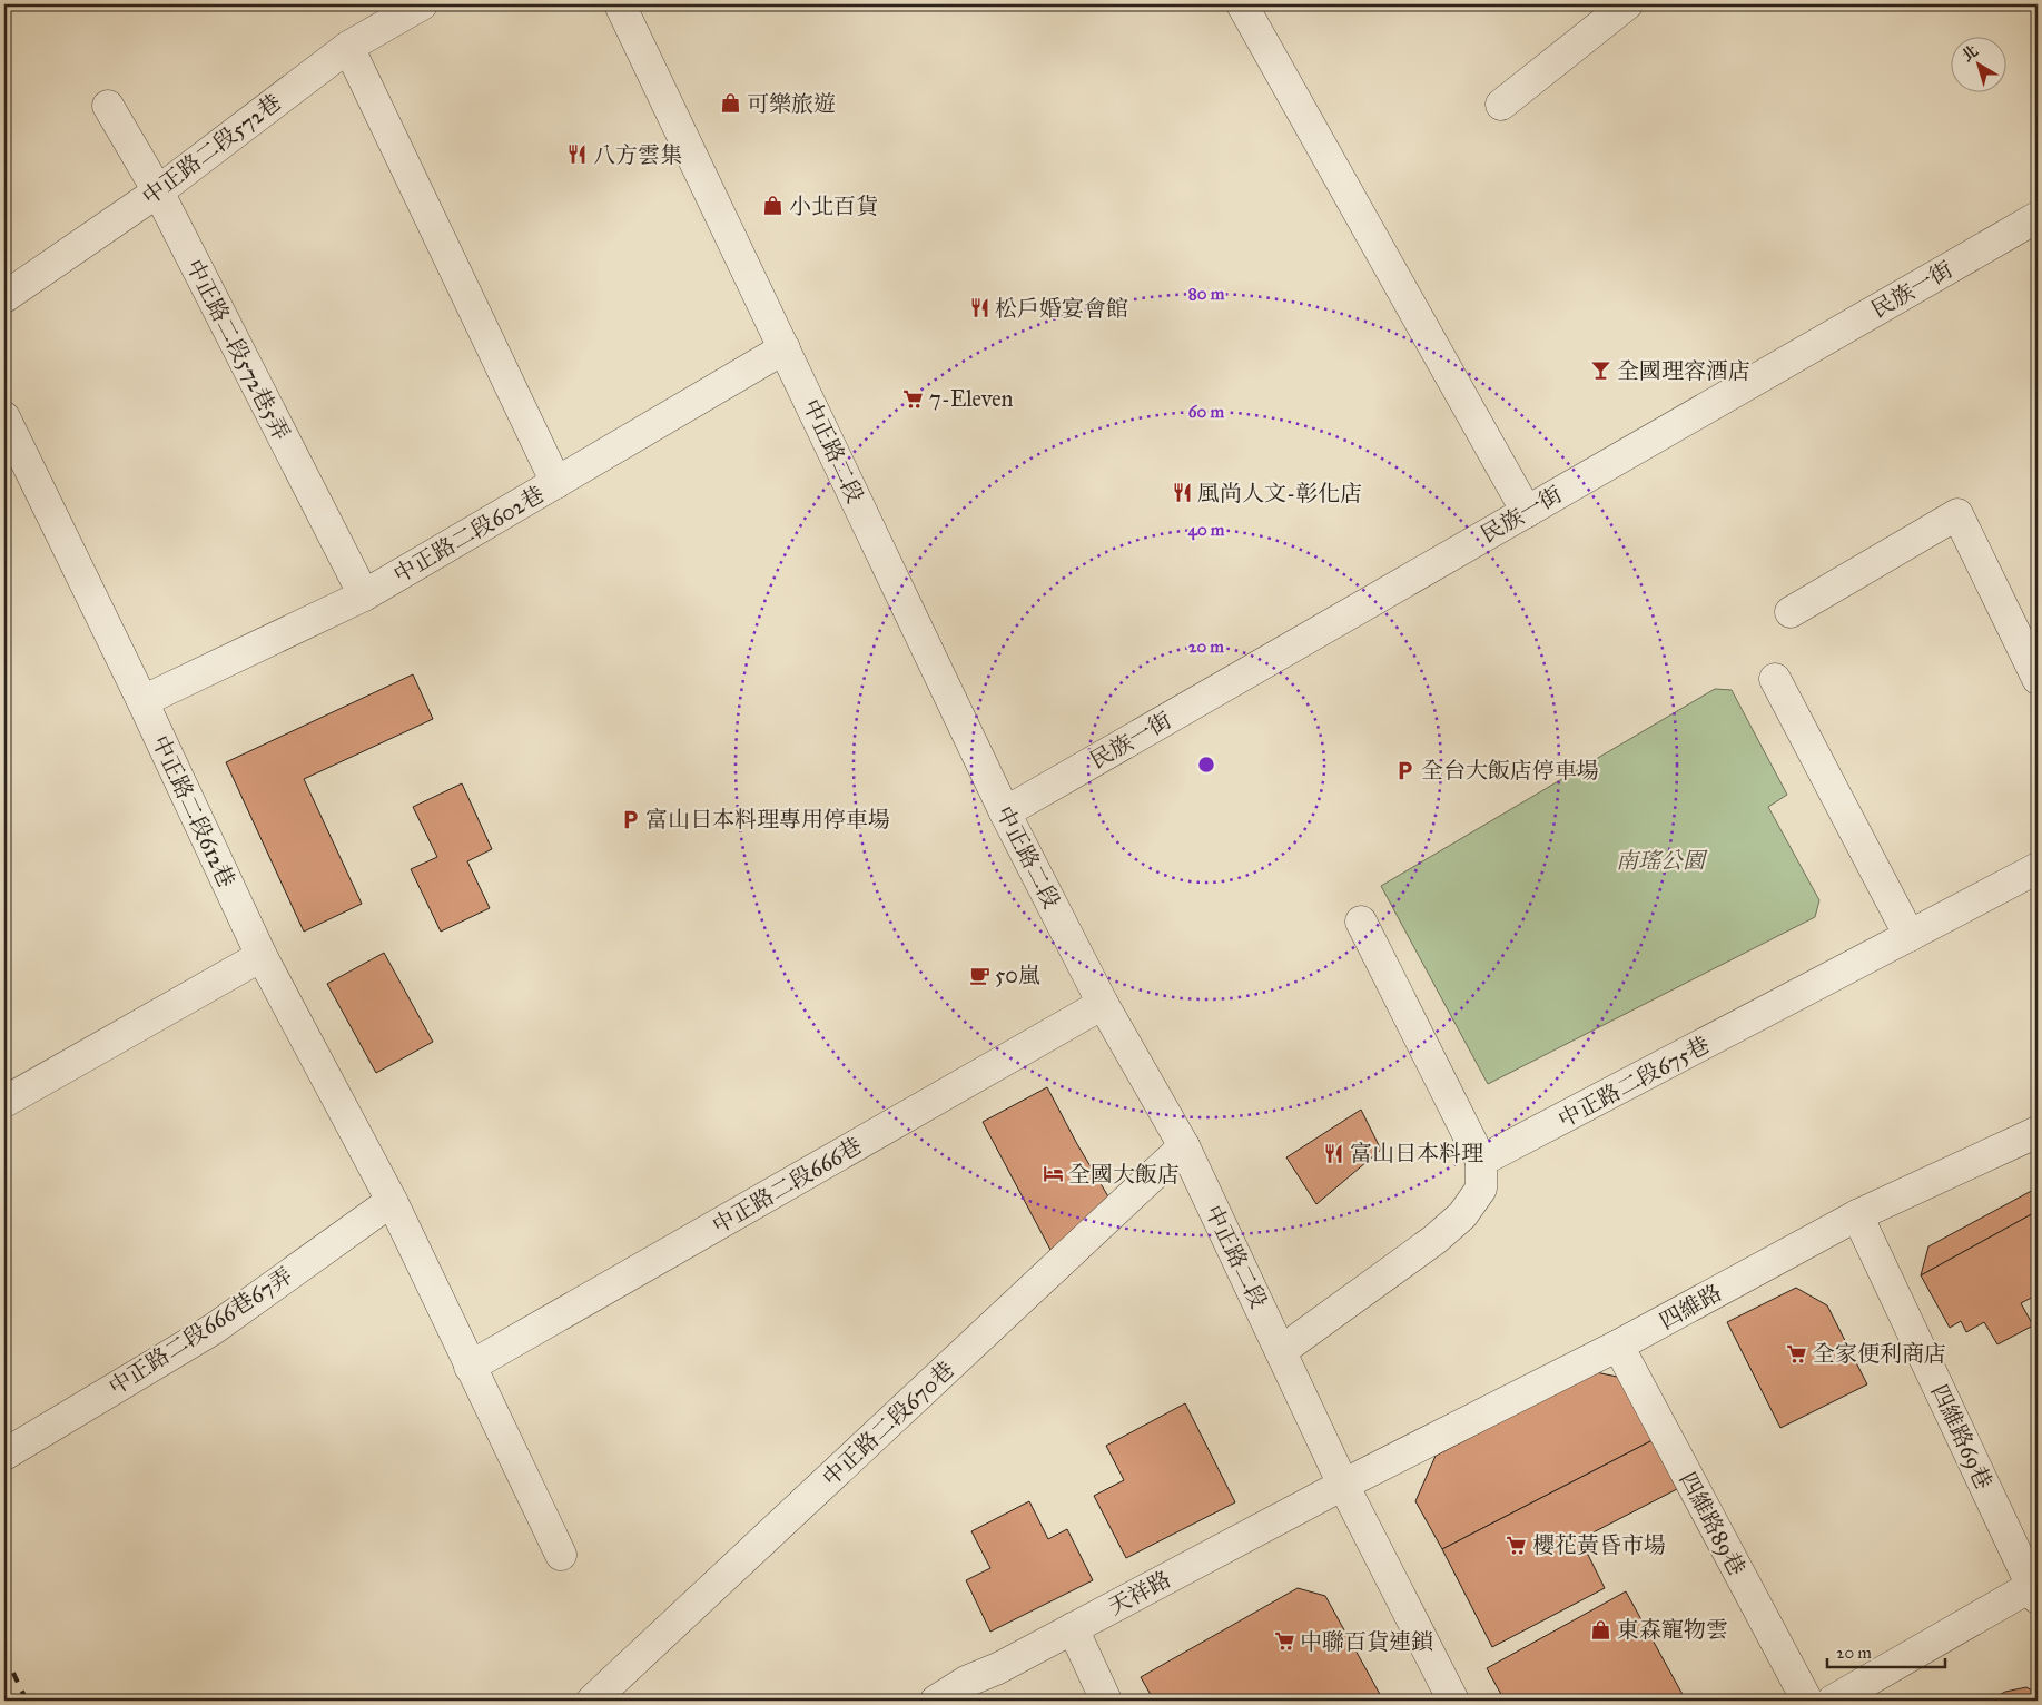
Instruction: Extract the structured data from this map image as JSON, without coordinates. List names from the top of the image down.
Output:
{
  "streets": {
    "street": [
      "中正路二段572巷",
      "民族一街",
      "中正路二段572巷5弄",
      "中正路二段",
      "中正路二段602巷",
      "中正路二段612巷",
      "中正路二段675巷",
      "中正路二段666巷",
      "四維路",
      "中正路二段666巷67弄",
      "中正路二段670巷",
      "四維路69巷",
      "四維路89巷",
      "天祥路"
    ]
  },
  "crossings": [
    ["中正路二段572巷", "中正路二段572巷5弄"],
    ["民族一街", "中正路二段"],
    ["中正路二段572巷5弄", "中正路二段602巷"],
    ["中正路二段", "中正路二段602巷"],
    ["中正路二段", "中正路二段666巷"],
    ["中正路二段", "四維路"],
    ["中正路二段", "中正路二段670巷"],
    ["中正路二段", "天祥路"],
    ["中正路二段602巷", "中正路二段612巷"],
    ["中正路二段612巷", "中正路二段666巷67弄"],
    ["四維路", "四維路69巷"],
    ["四維路", "四維路89巷"],
    ["四維路", "天祥路"]
  ],
  "parks": ["南瑤公園"],
  "places": {
    "shop": ["可樂旅遊", "小北百貨", "東森寵物雲"],
    "restaurant": [
      "八方雲集",
      "松戶婚宴會館",
      "風尚人文-彰化店",
      "富山日本料理"
    ],
    "bar": ["全國理容酒店"],
    "supermarket": [
      "7-Eleven",
      "全家便利商店",
      "櫻花黃昏市場",
      "中聯百貨連鎖"
    ],
    "parking": ["全台大飯店停車場", "富山日本料理專用停車場"],
    "cafe": ["50嵐"],
    "hotel": ["全國大飯店"]
  },
  "scale_bar": "20 m",
  "north": "top left",
  "rings": [
    "80 m",
    "60 m",
    "40 m",
    "20 m"
  ]
}
